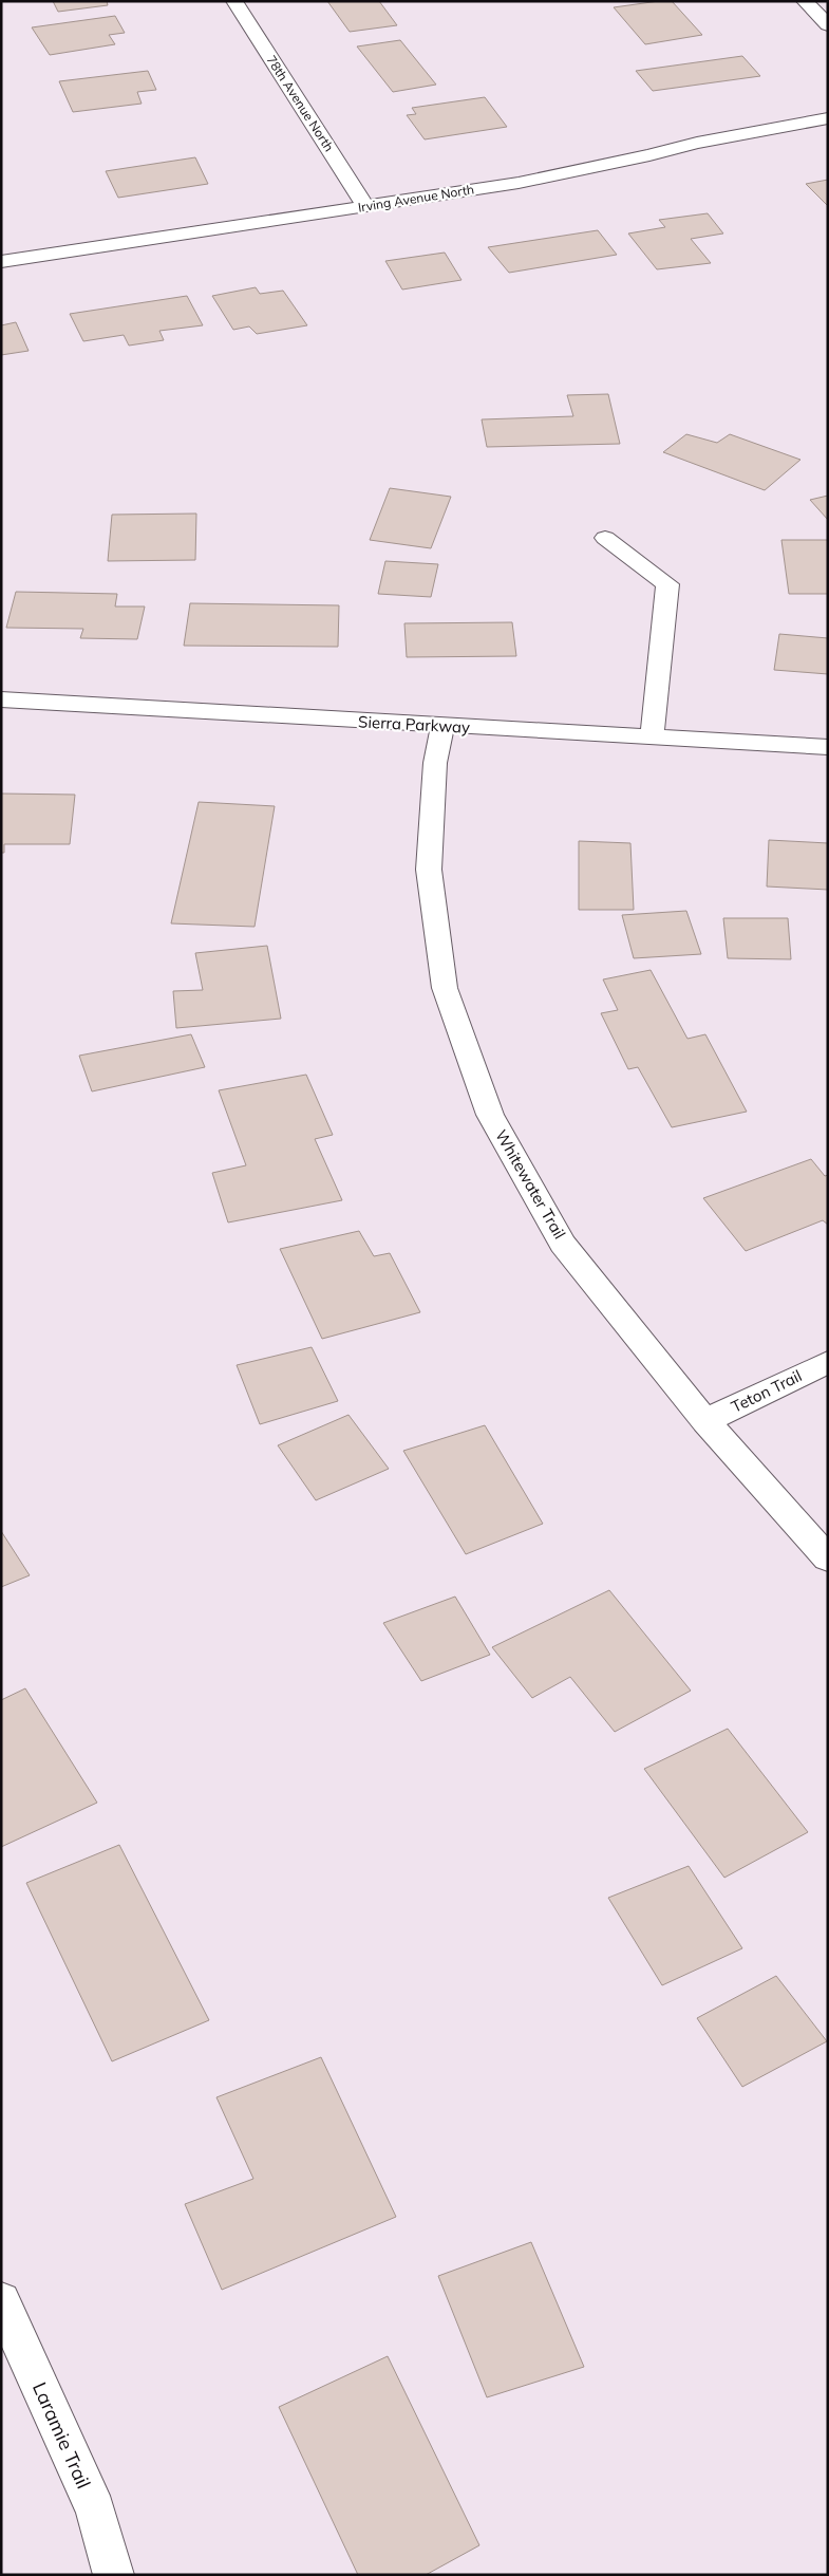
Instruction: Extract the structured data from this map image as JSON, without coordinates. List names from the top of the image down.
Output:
{
  "streets": {
    "street": [
      "78th Avenue North",
      "Irving Avenue North",
      "Sierra Parkway",
      "Whitewater Trail",
      "Teton Trail",
      "Laramie Trail"
    ]
  },
  "crossings": [
    ["78th Avenue North", "Irving Avenue North"],
    ["Sierra Parkway", "Whitewater Trail"],
    ["Whitewater Trail", "Teton Trail"]
  ]
}
